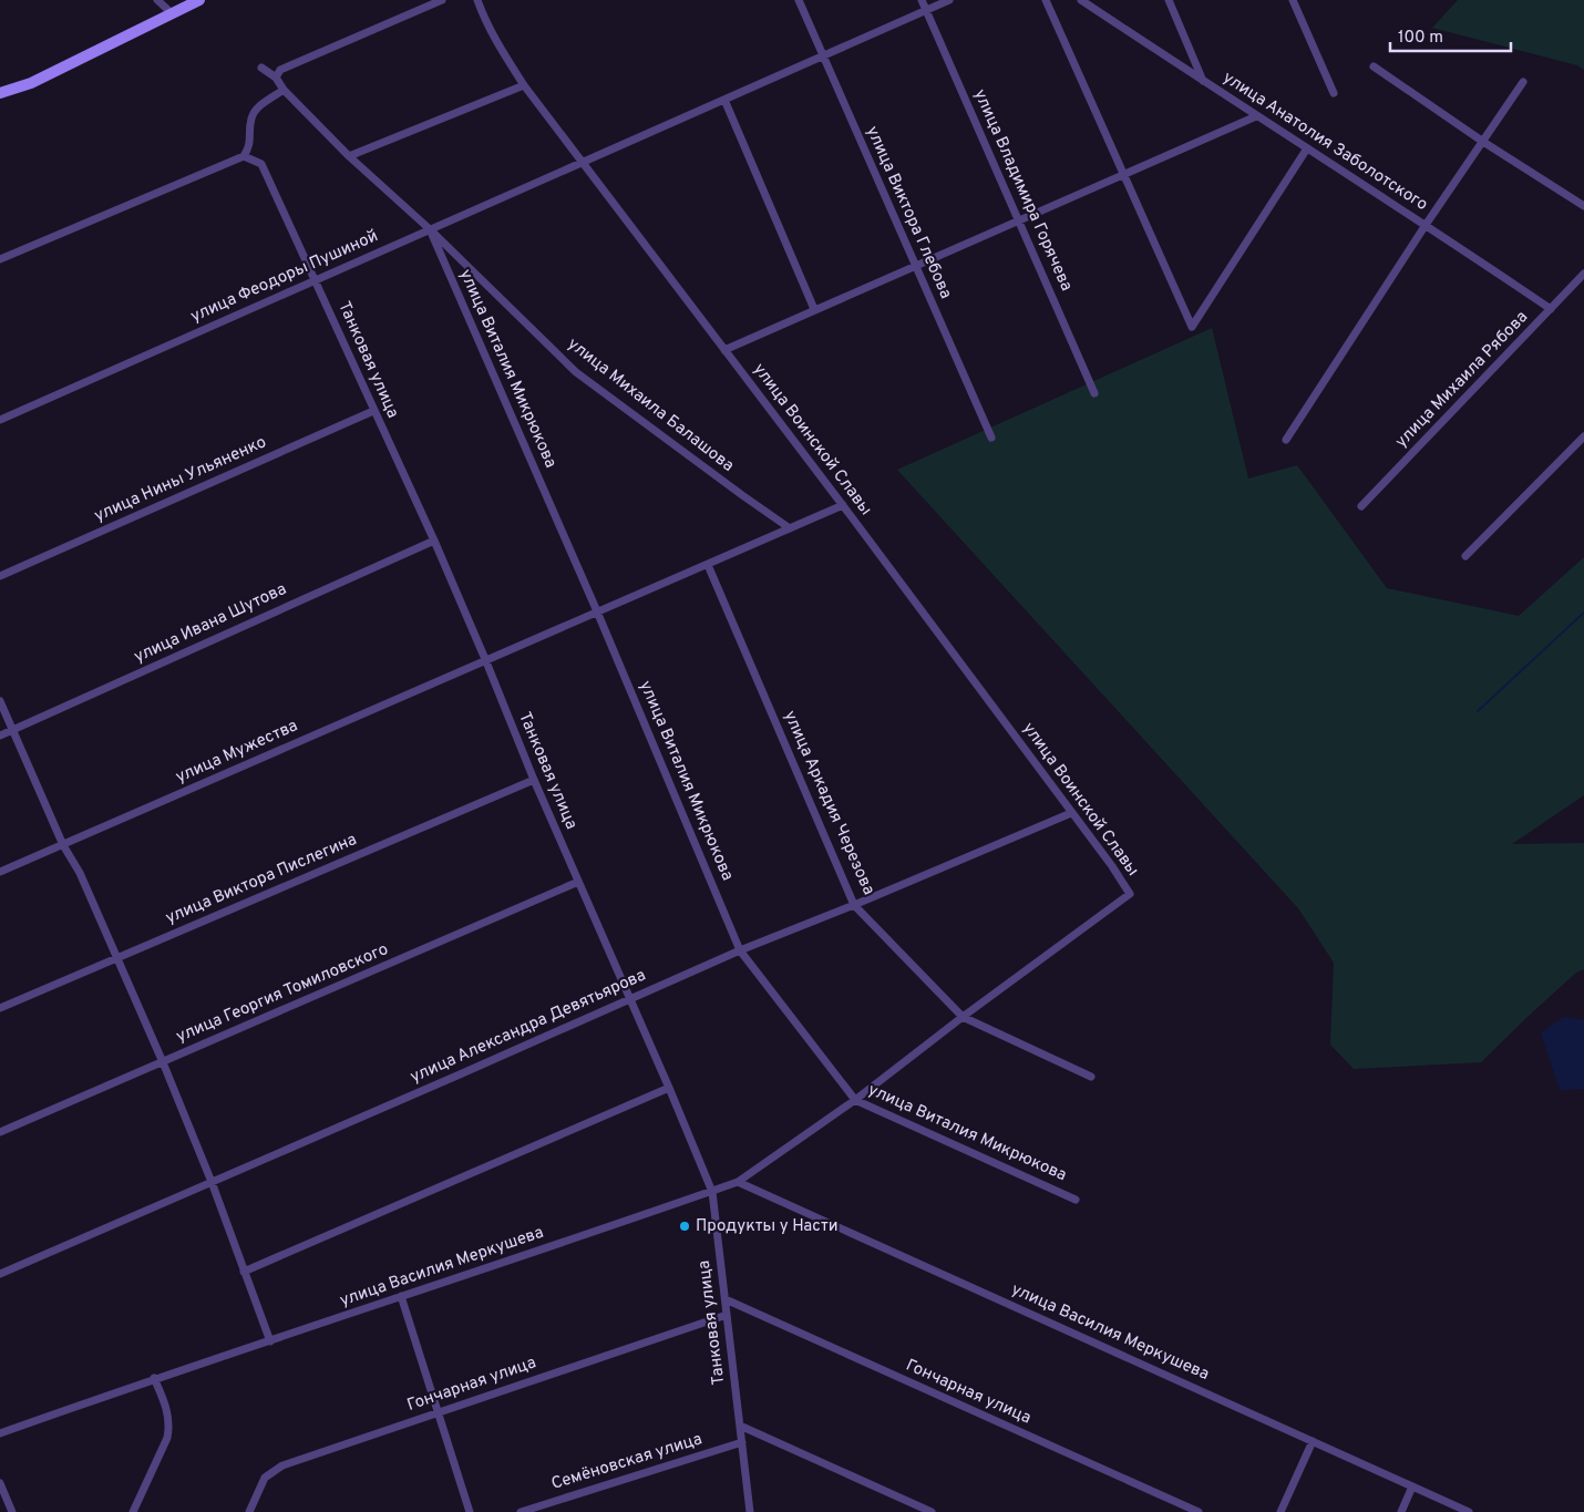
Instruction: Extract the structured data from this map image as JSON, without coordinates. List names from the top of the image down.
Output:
{
  "streets": {
    "street": [
      "улица Анатолия Заболотского",
      "улица Владимира Горячева",
      "улица Виктора Глебова",
      "улица Феодоры Пушиной",
      "Танковая улица",
      "улица Виталия Микрюкова",
      "улица Михаила Рябова",
      "улица Михаила Балашова",
      "улица Воинской Славы",
      "улица Нины Ульяненко",
      "улица Ивана Шутова",
      "улица Мужества",
      "улица Аркадия Черезова",
      "улица Виктора Пислегина",
      "улица Георгия Томиловского",
      "улица Александра Девятьярова",
      "улица Василия Меркушева",
      "Гончарная улица",
      "Семёновская улица"
    ]
  },
  "crossings": [
    ["улица Анатолия Заболотского", "улица Михаила Рябова"],
    ["улица Владимира Горячева", "улица Феодоры Пушиной"],
    ["улица Виктора Глебова", "улица Феодоры Пушиной"],
    ["улица Феодоры Пушиной", "Танковая улица"],
    ["улица Феодоры Пушиной", "улица Виталия Микрюкова"],
    ["улица Феодоры Пушиной", "улица Михаила Балашова"],
    ["улица Феодоры Пушиной", "улица Воинской Славы"],
    ["Танковая улица", "улица Нины Ульяненко"],
    ["Танковая улица", "улица Ивана Шутова"],
    ["Танковая улица", "улица Мужества"],
    ["Танковая улица", "улица Виктора Пислегина"],
    ["Танковая улица", "улица Георгия Томиловского"],
    ["Танковая улица", "улица Александра Девятьярова"],
    ["Танковая улица", "улица Василия Меркушева"],
    ["Танковая улица", "Гончарная улица"],
    ["Танковая улица", "Семёновская улица"],
    ["улица Виталия Микрюкова", "улица Михаила Балашова"],
    ["улица Виталия Микрюкова", "улица Мужества"],
    ["улица Виталия Микрюкова", "улица Александра Девятьярова"],
    ["улица Виталия Микрюкова", "улица Василия Меркушева"],
    ["улица Михаила Балашова", "улица Мужества"],
    ["улица Воинской Славы", "улица Мужества"],
    ["улица Воинской Славы", "улица Александра Девятьярова"],
    ["улица Воинской Славы", "улица Василия Меркушева"],
    ["улица Мужества", "улица Аркадия Черезова"],
    ["улица Аркадия Черезова", "улица Александра Девятьярова"],
    ["улица Аркадия Черезова", "улица Василия Меркушева"]
  ],
  "places": ["Продукты у Насти"],
  "scale_bar": "100 m"
}
